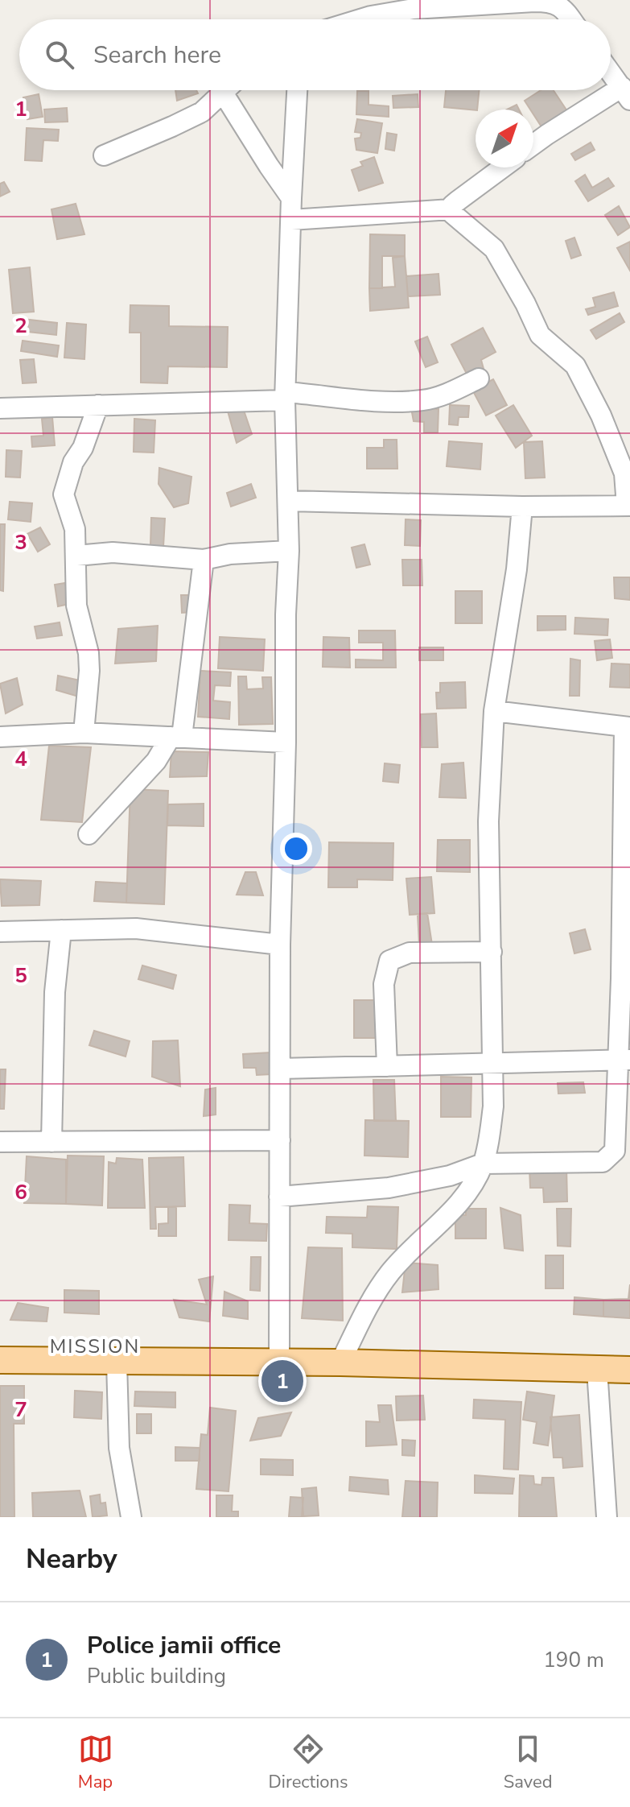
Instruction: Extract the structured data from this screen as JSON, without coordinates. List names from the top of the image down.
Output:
{
  "districts": ["MISSION"],
  "north": "top right",
  "page": {
    "search": "Search here",
    "pins": "1",
    "heading": "Nearby",
    "list": [
      {
        "mark": "1",
        "name": "Police jamii office",
        "note": "Public building",
        "value": "190 m"
      }
    ],
    "nav": ["Map", "Directions", "Saved"]
  },
  "grid": {
    "rows": [
      "1",
      "2",
      "3",
      "4",
      "5",
      "6",
      "7"
    ]
  }
}
